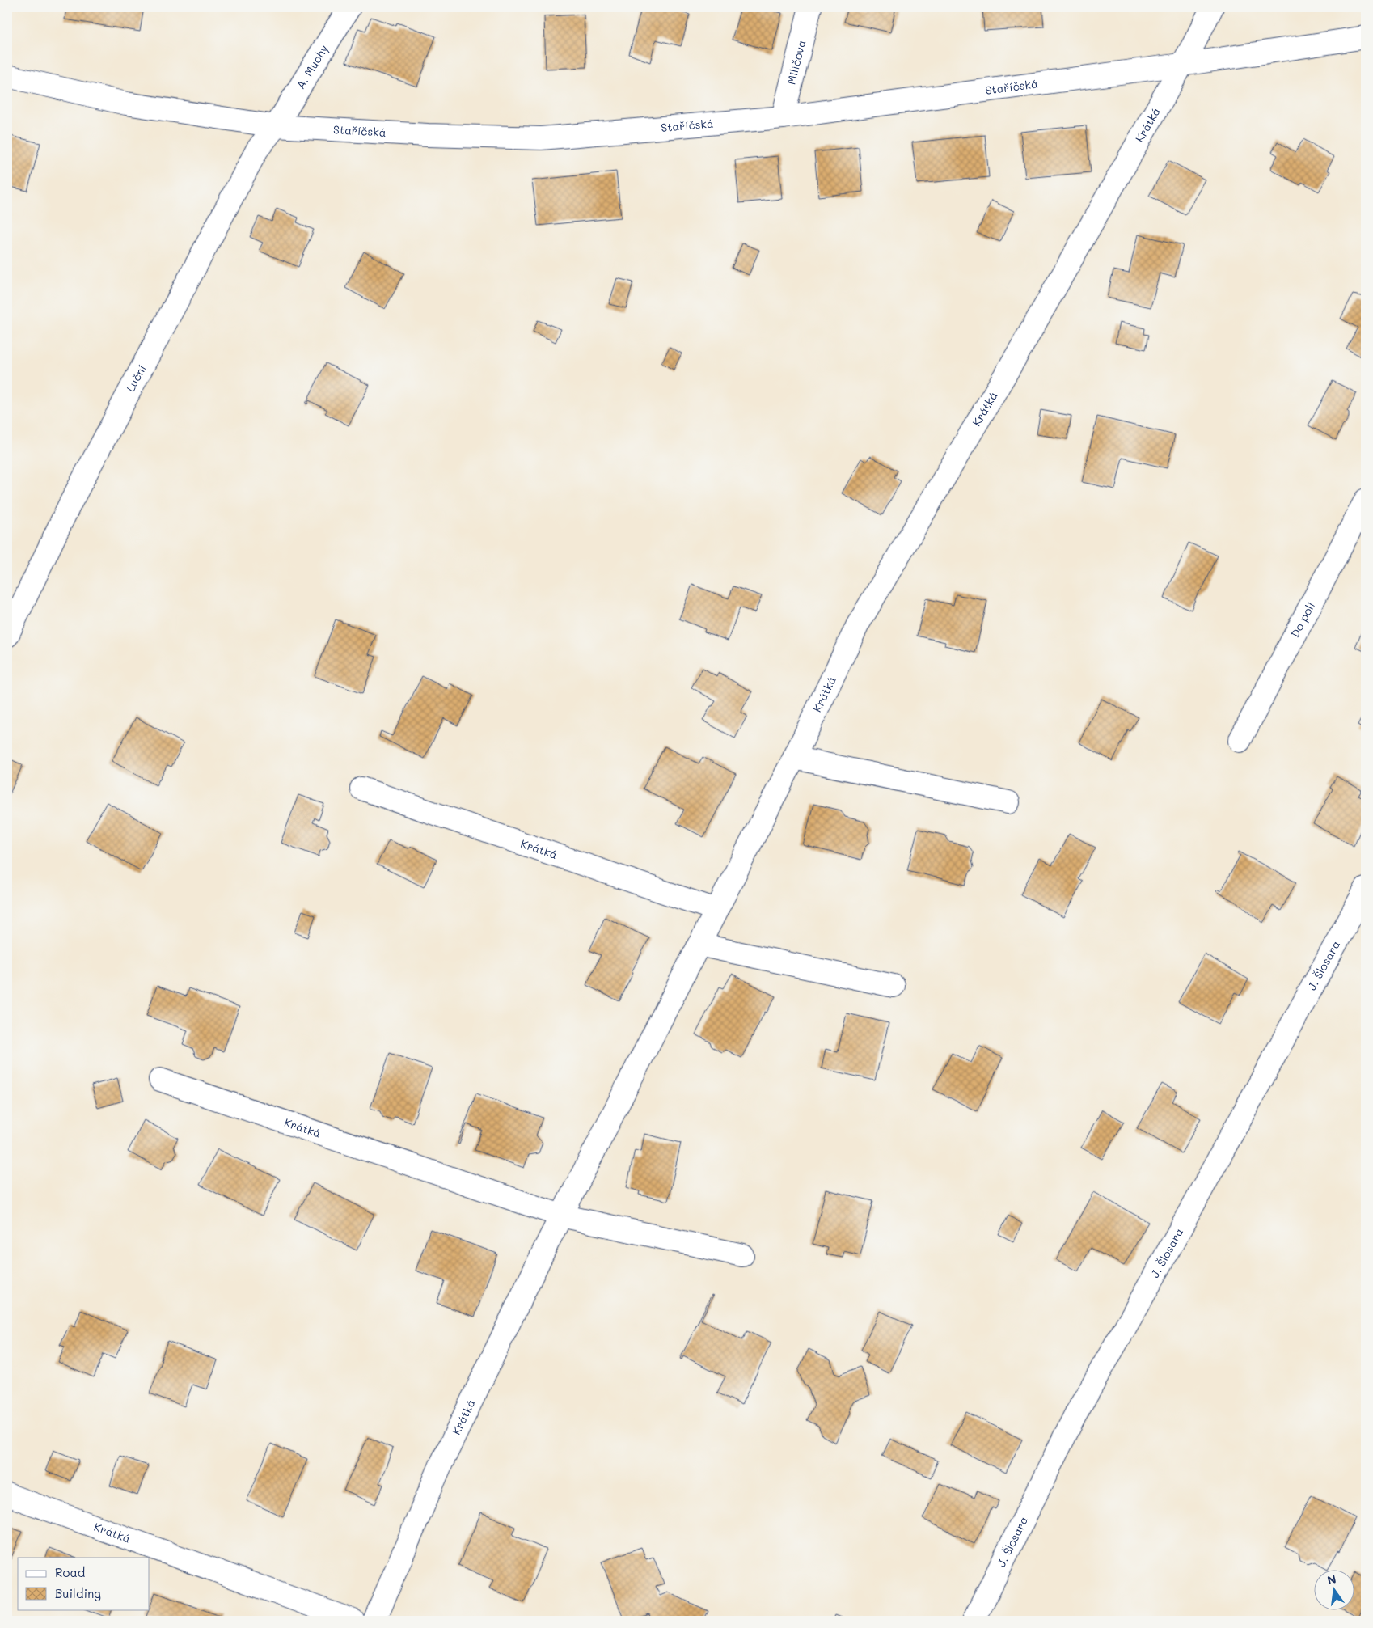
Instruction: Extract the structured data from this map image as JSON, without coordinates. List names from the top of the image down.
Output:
{
  "streets": {
    "street": [
      "Milíčova",
      "A. Muchy",
      "Staříčská",
      "Krátká",
      "Luční",
      "Do polí",
      "J. Šlosara"
    ]
  },
  "crossings": [
    ["Milíčova", "Staříčská"],
    ["A. Muchy", "Staříčská"],
    ["A. Muchy", "Luční"],
    ["Staříčská", "Krátká"],
    ["Staříčská", "Luční"]
  ],
  "legend": ["Road", "Building"],
  "north": "top"
}
